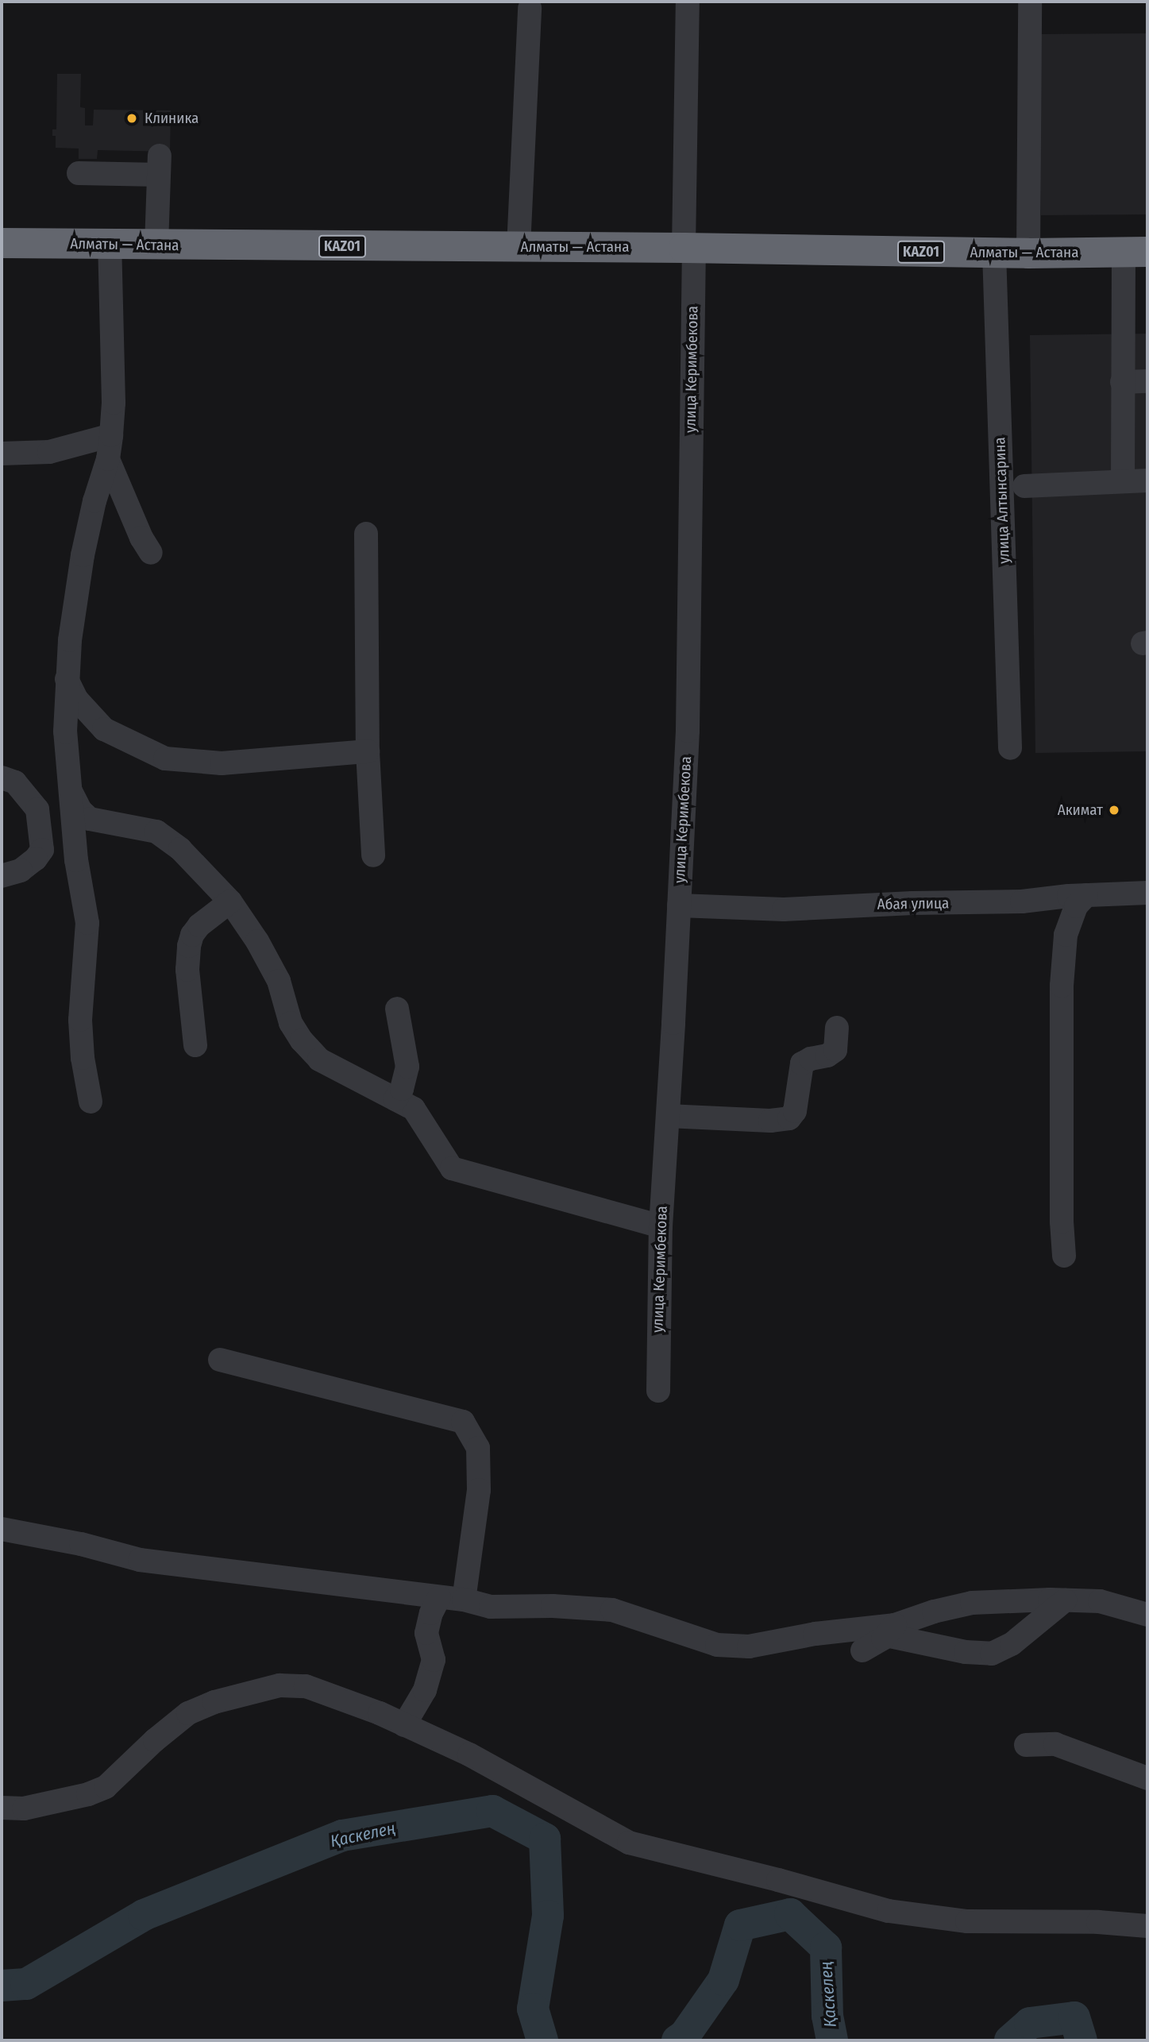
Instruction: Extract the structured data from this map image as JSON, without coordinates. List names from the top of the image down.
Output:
{
  "streets": {
    "highway": ["Алматы — Астана", "KАZ01"],
    "street": ["улица Керимбекова", "улица Алтынсарина", "Абая улица"]
  },
  "crossings": [
    ["Алматы — Астана", "улица Керимбекова"],
    ["Алматы — Астана", "улица Алтынсарина"],
    ["улица Керимбекова", "Абая улица"]
  ],
  "water": ["Қаскелең"],
  "places": ["Клиника", "Акимат"]
}
